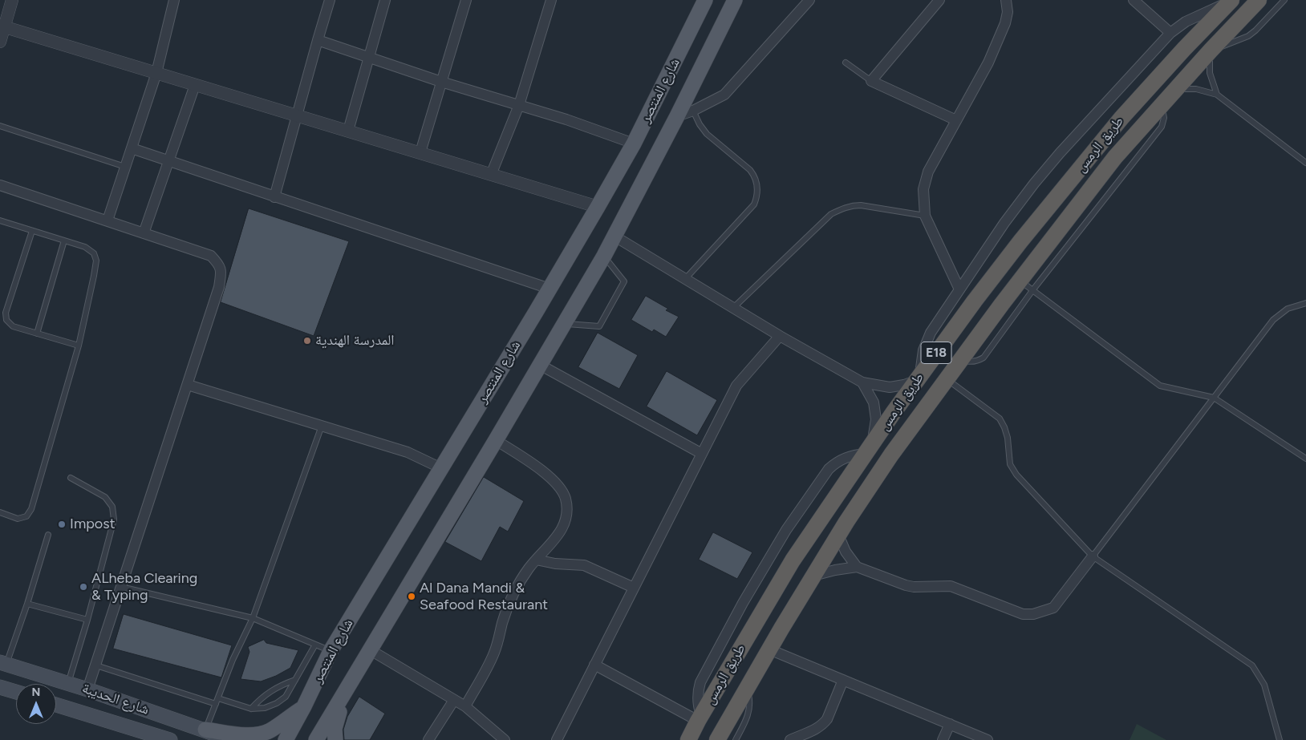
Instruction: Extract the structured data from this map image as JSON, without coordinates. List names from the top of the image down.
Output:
{
  "streets": {
    "highway": ["طريق الرمس", "E18"],
    "main road": ["شارع المنتصر", "شارع الحديبة"]
  },
  "places": [
    "المدرسة الهندية",
    "Impost",
    "ALheba Clearing & Typing",
    "Al Dana Mandi & Seafood Restaurant"
  ],
  "north": "top"
}
